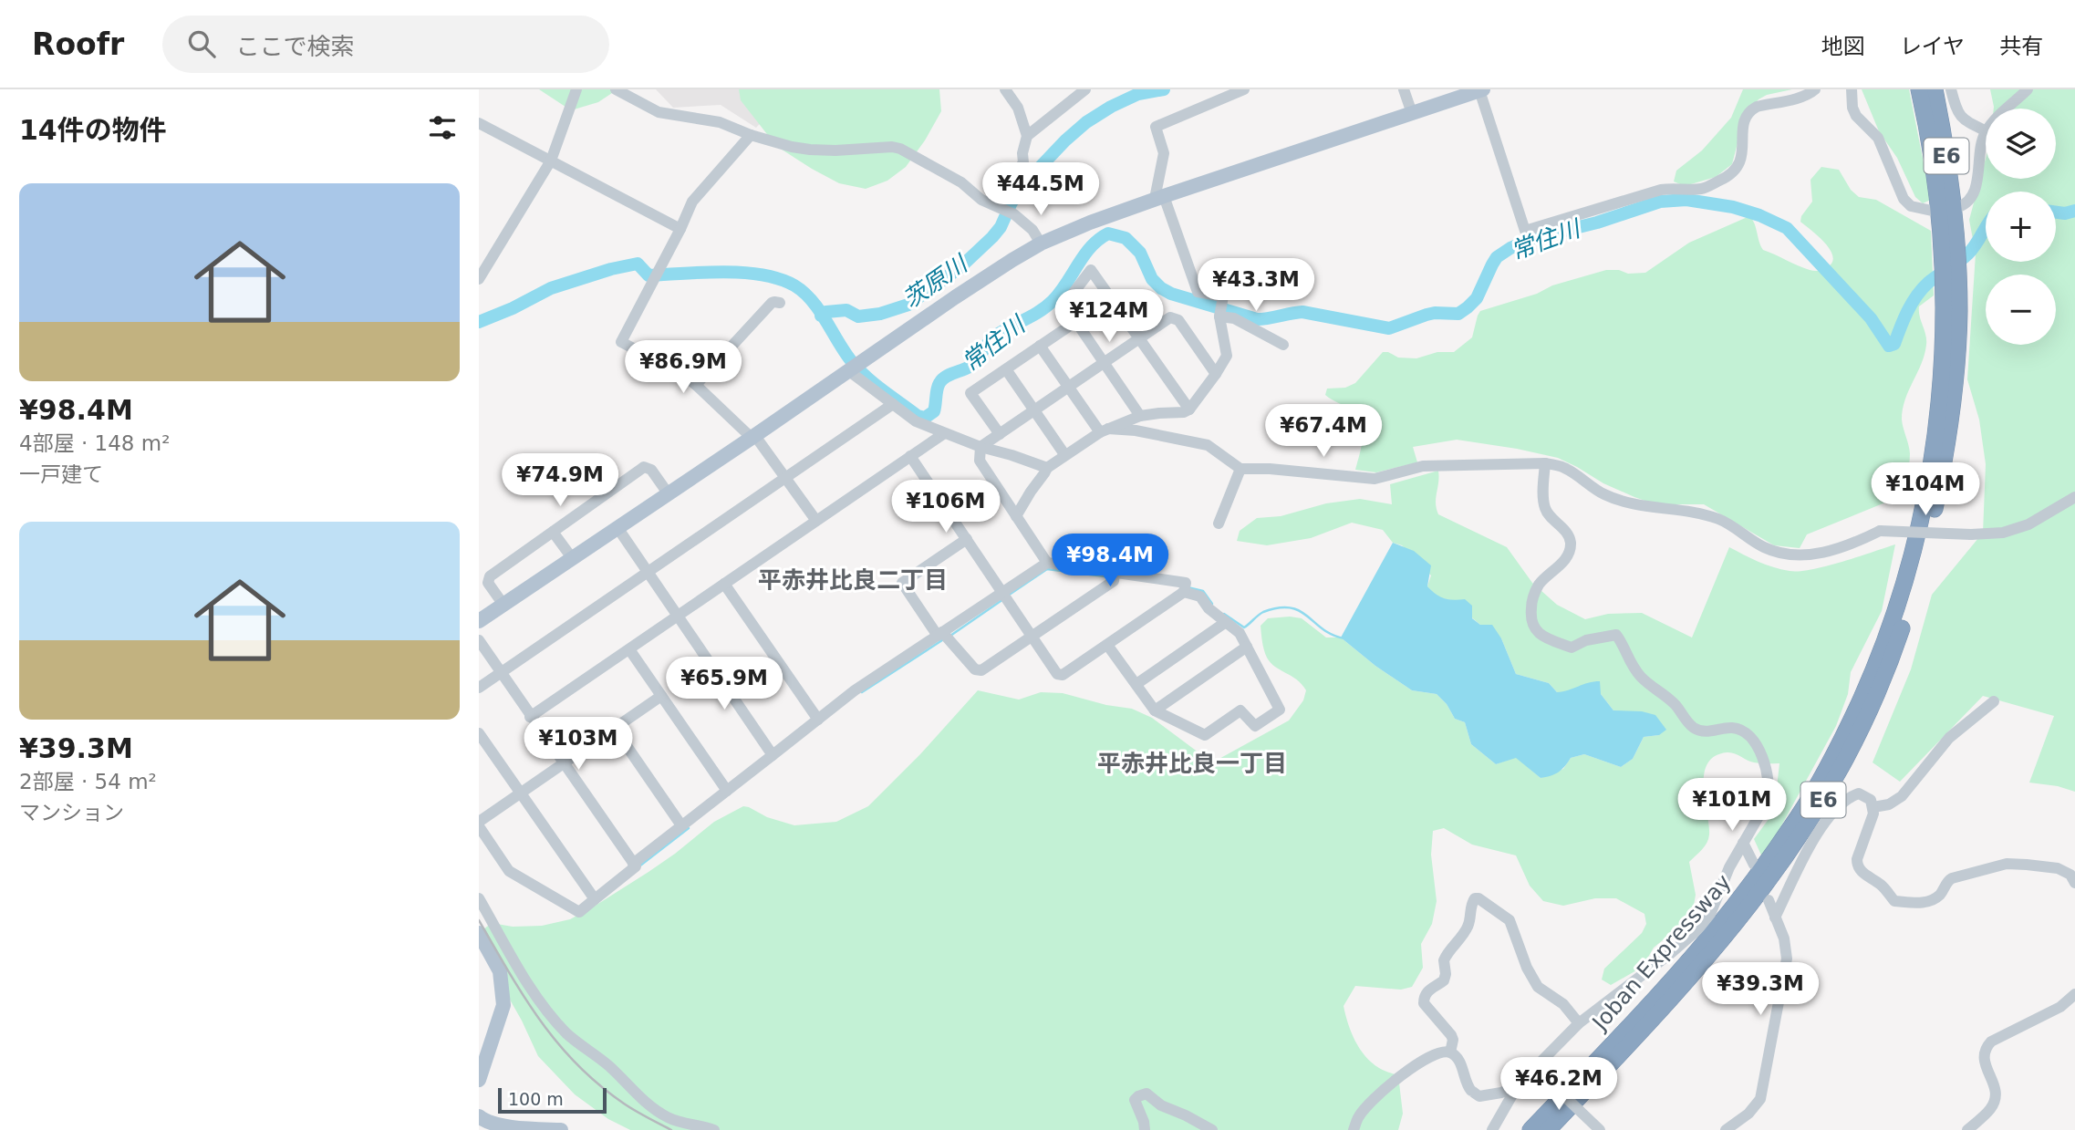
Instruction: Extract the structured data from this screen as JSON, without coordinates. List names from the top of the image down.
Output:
{
  "streets": {
    "highway": ["E6", "Joban Expressway"]
  },
  "districts": ["平赤井比良二丁目", "平赤井比良一丁目"],
  "water": ["常住川", "茨原川"],
  "scale_bar": "100 m",
  "page": {
    "header": "Roofr",
    "search": "ここで検索",
    "nav": ["地図", "レイヤ", "共有"],
    "heading": "14件の物件",
    "map_buttons": ["+", "−"],
    "price": [
      "¥44.5M",
      "¥43.3M",
      "¥124M",
      "¥86.9M",
      "¥67.4M",
      "¥74.9M",
      "¥104M",
      "¥106M",
      "¥98.4M",
      "¥65.9M",
      "¥103M",
      "¥101M",
      "¥39.3M",
      "¥46.2M"
    ],
    "list": [
      {
        "name": "¥98.4M",
        "note": "4部屋 · 148 m² · 一戸建て"
      },
      {
        "name": "¥39.3M",
        "note": "2部屋 · 54 m² · マンション"
      }
    ],
    "scale": "100 m"
  }
}
